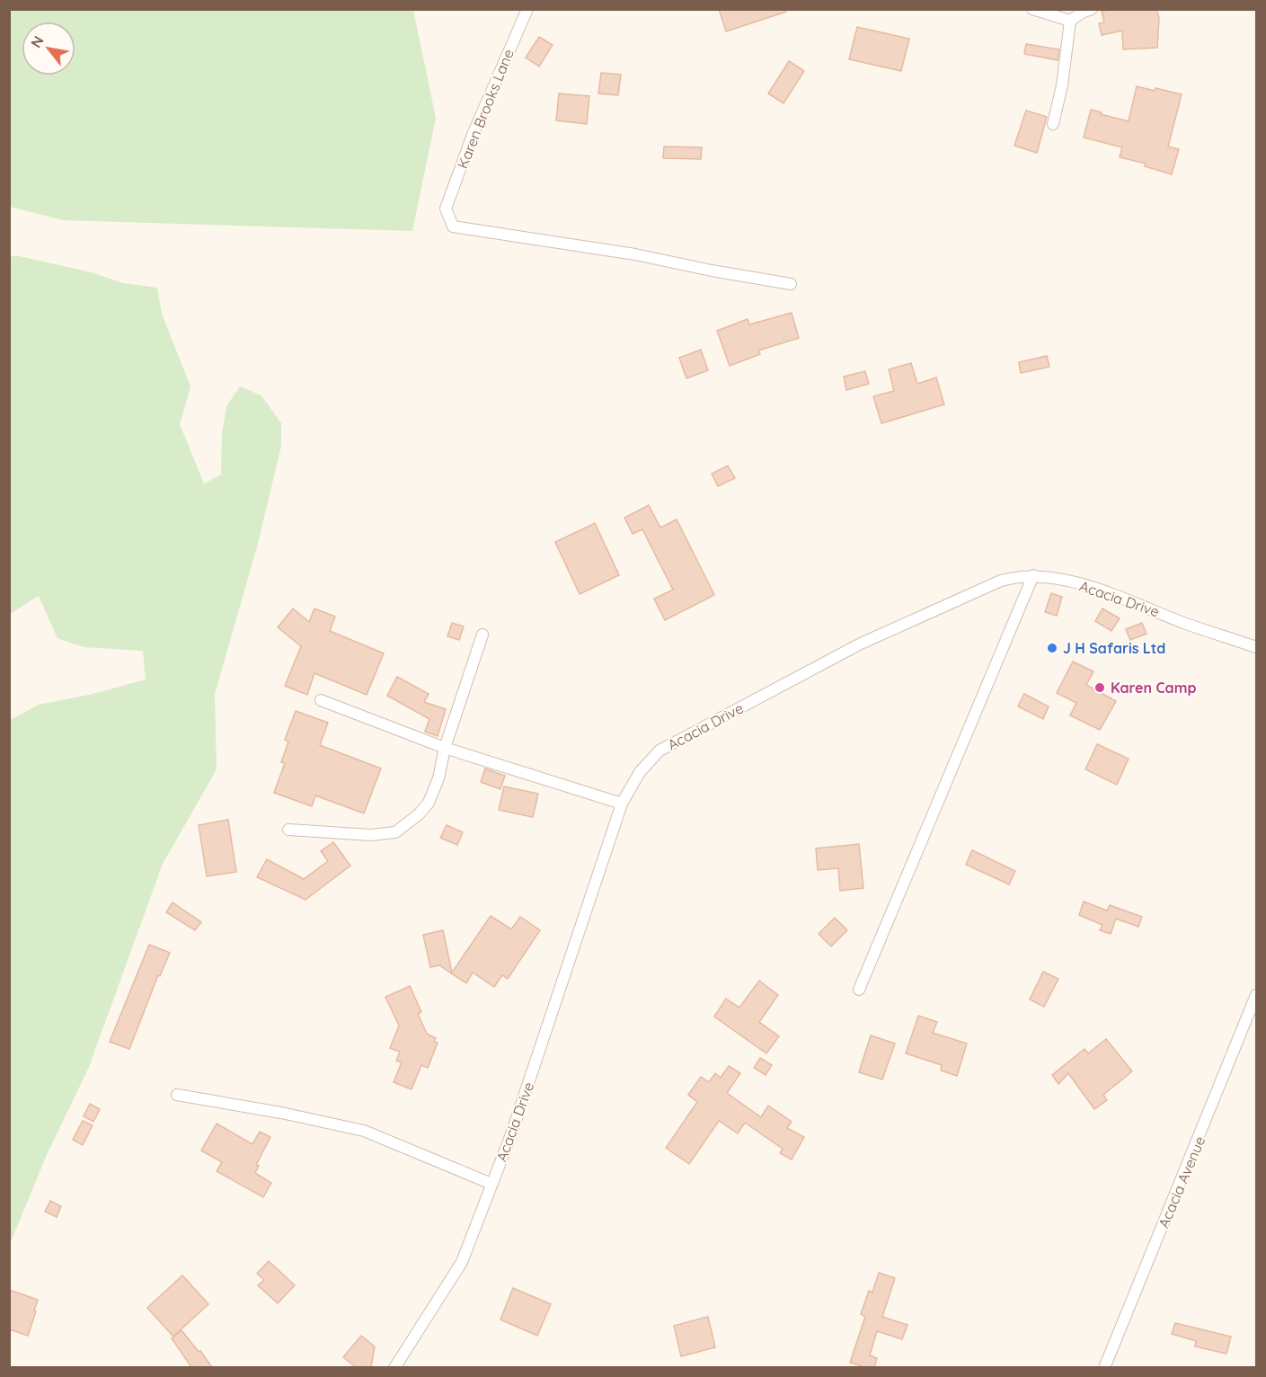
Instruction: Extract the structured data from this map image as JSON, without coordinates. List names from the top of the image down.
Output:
{
  "streets": {
    "street": ["Karen Brooks Lane", "Acacia Drive", "Acacia Avenue"]
  },
  "places": ["J H Safaris Ltd", "Karen Camp"],
  "north": "top left"
}
